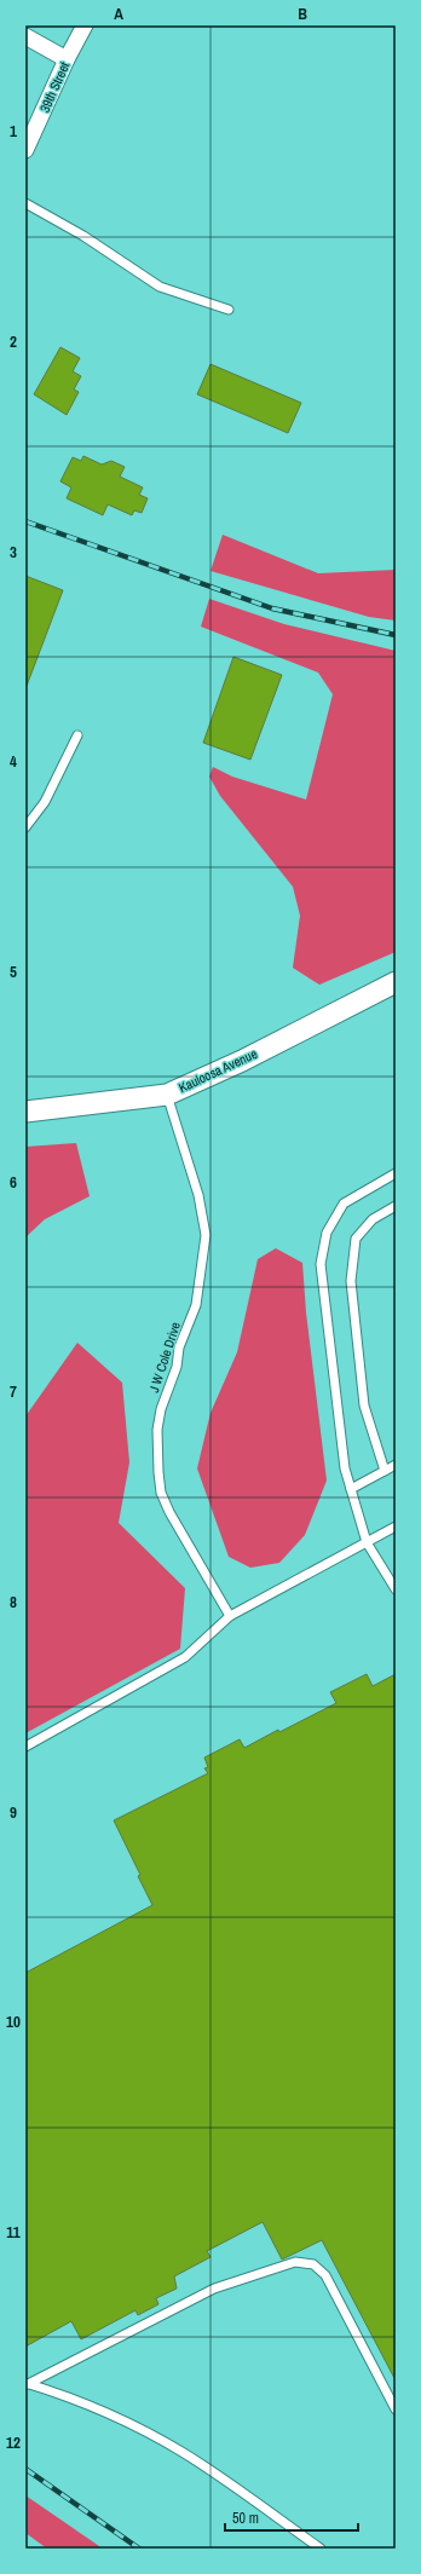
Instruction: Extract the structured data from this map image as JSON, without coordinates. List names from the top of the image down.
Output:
{
  "streets": {
    "street": ["39th Street", "Kauloosa Avenue"],
    "lane": ["J W Cole Drive"]
  },
  "crossings": [
    ["Kauloosa Avenue", "J W Cole Drive"]
  ],
  "scale_bar": "50 m",
  "grid": {
    "columns": ["A", "B"],
    "rows": [
      "1",
      "2",
      "3",
      "4",
      "5",
      "6",
      "7",
      "8",
      "9",
      "10",
      "11",
      "12"
    ]
  }
}
